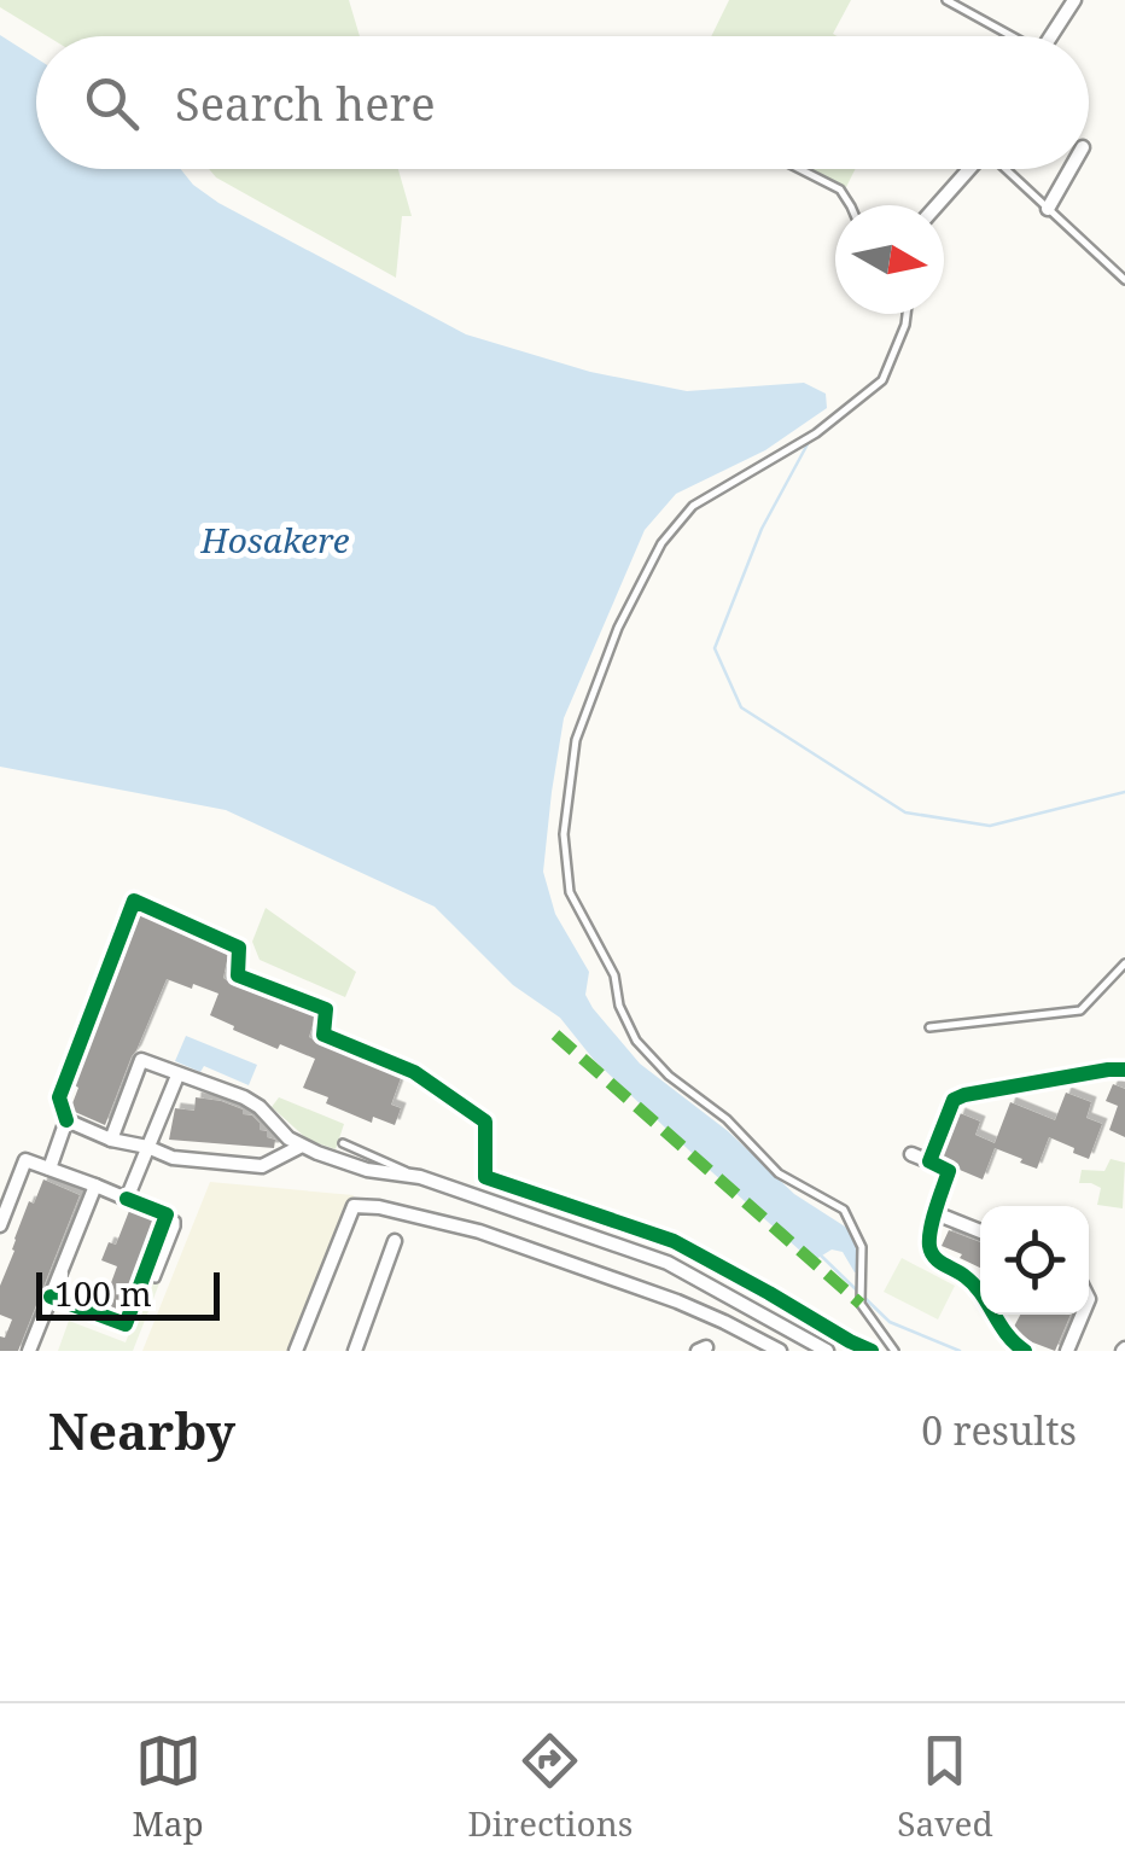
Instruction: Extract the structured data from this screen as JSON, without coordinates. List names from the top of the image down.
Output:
{
  "water": ["Hosakere"],
  "scale_bar": "100 m",
  "north": "right",
  "page": {
    "search": "Search here",
    "scale": "100 m",
    "heading": ["Nearby", "0 results"],
    "nav": ["Map", "Directions", "Saved"]
  }
}
